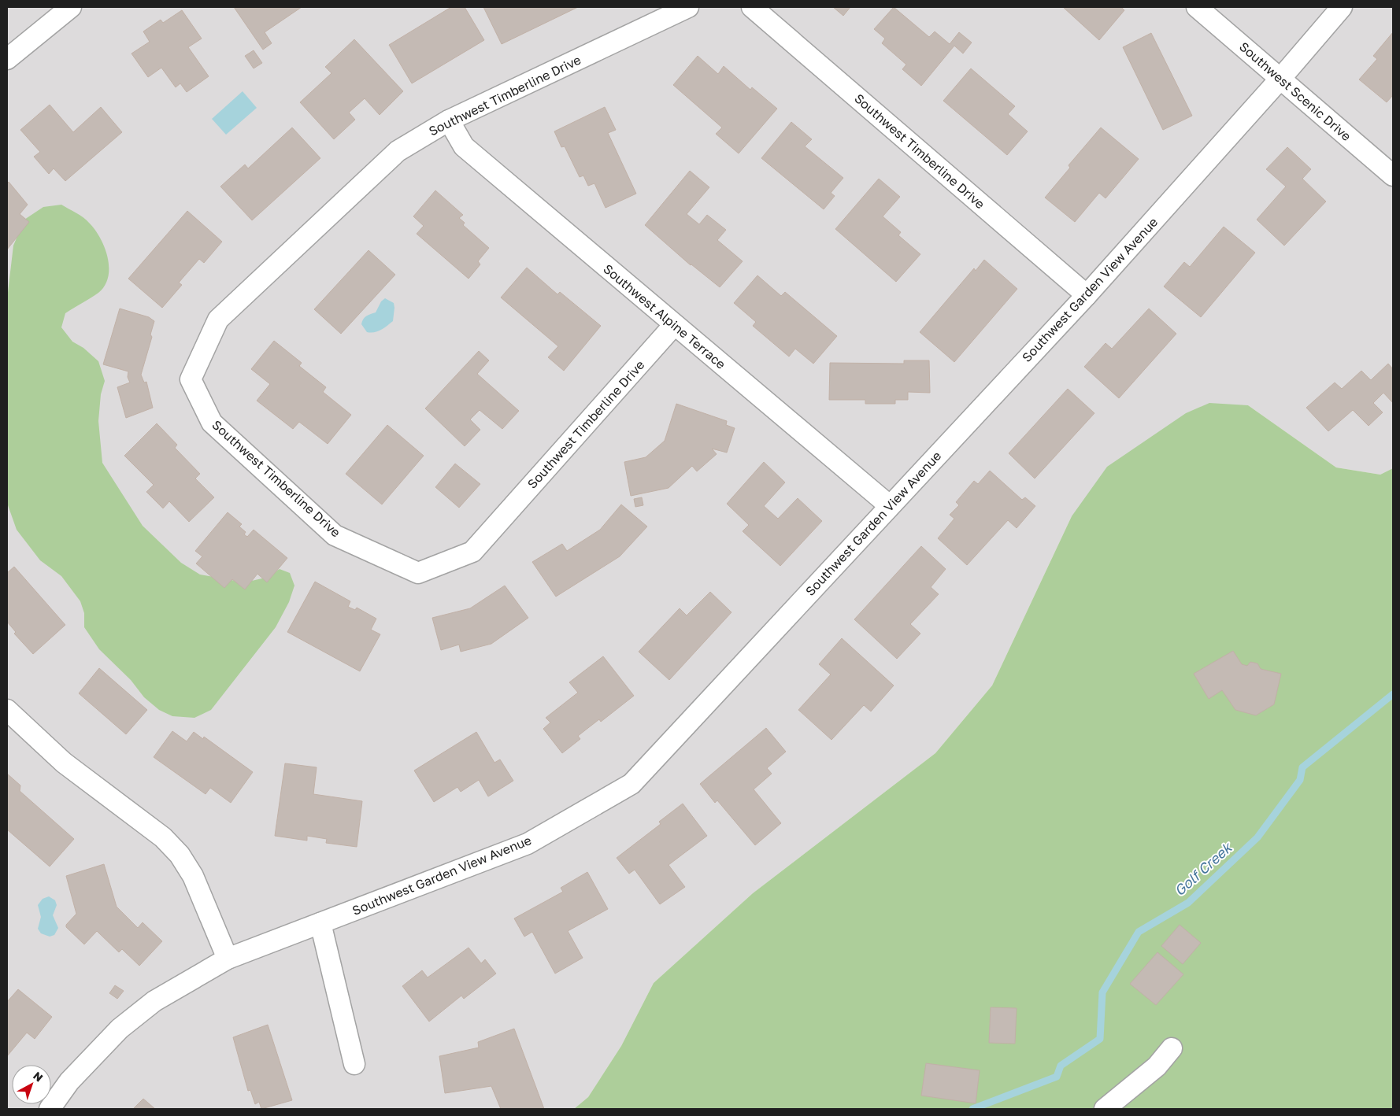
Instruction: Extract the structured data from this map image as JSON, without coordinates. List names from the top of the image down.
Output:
{
  "streets": {
    "street": [
      "Southwest Scenic Drive",
      "Southwest Timberline Drive",
      "Southwest Garden View Avenue",
      "Southwest Alpine Terrace"
    ]
  },
  "crossings": [
    ["Southwest Scenic Drive", "Southwest Garden View Avenue"],
    ["Southwest Timberline Drive", "Southwest Garden View Avenue"],
    ["Southwest Timberline Drive", "Southwest Alpine Terrace"],
    ["Southwest Garden View Avenue", "Southwest Alpine Terrace"]
  ],
  "water": ["Golf Creek"],
  "north": "top right"
}
